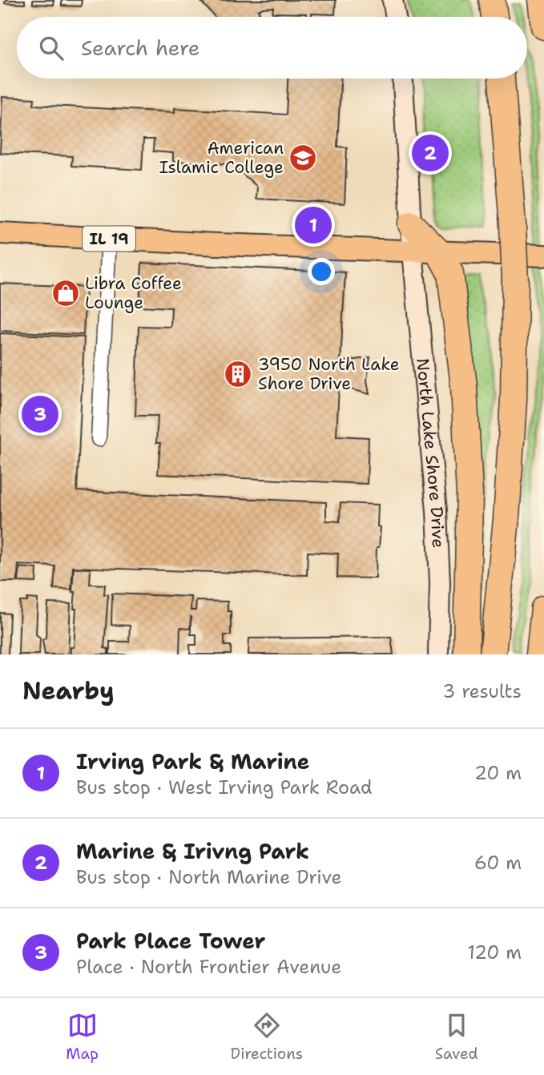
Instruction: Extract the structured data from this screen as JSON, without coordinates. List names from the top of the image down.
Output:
{
  "streets": {
    "main road": ["IL 19", "North Lake Shore Drive"]
  },
  "crossings": [
    ["IL 19", "North Lake Shore Drive"]
  ],
  "places": {
    "school or university": ["American Islamic College"],
    "shop": ["Libra Coffee Lounge"],
    "building": ["3950 North Lake Shore Drive"]
  },
  "page": {
    "search": "Search here",
    "pins": ["2", "1", "3"],
    "heading": ["Nearby", "3 results"],
    "list": [
      {
        "mark": "1",
        "name": "Irving Park & Marine",
        "note": "Bus stop · West Irving Park Road",
        "value": "20 m"
      },
      {
        "mark": "2",
        "name": "Marine & Irivng Park",
        "note": "Bus stop · North Marine Drive",
        "value": "60 m"
      },
      {
        "mark": "3",
        "name": "Park Place Tower",
        "note": "Place · North Frontier Avenue",
        "value": "120 m"
      }
    ],
    "nav": ["Map", "Directions", "Saved"]
  }
}
